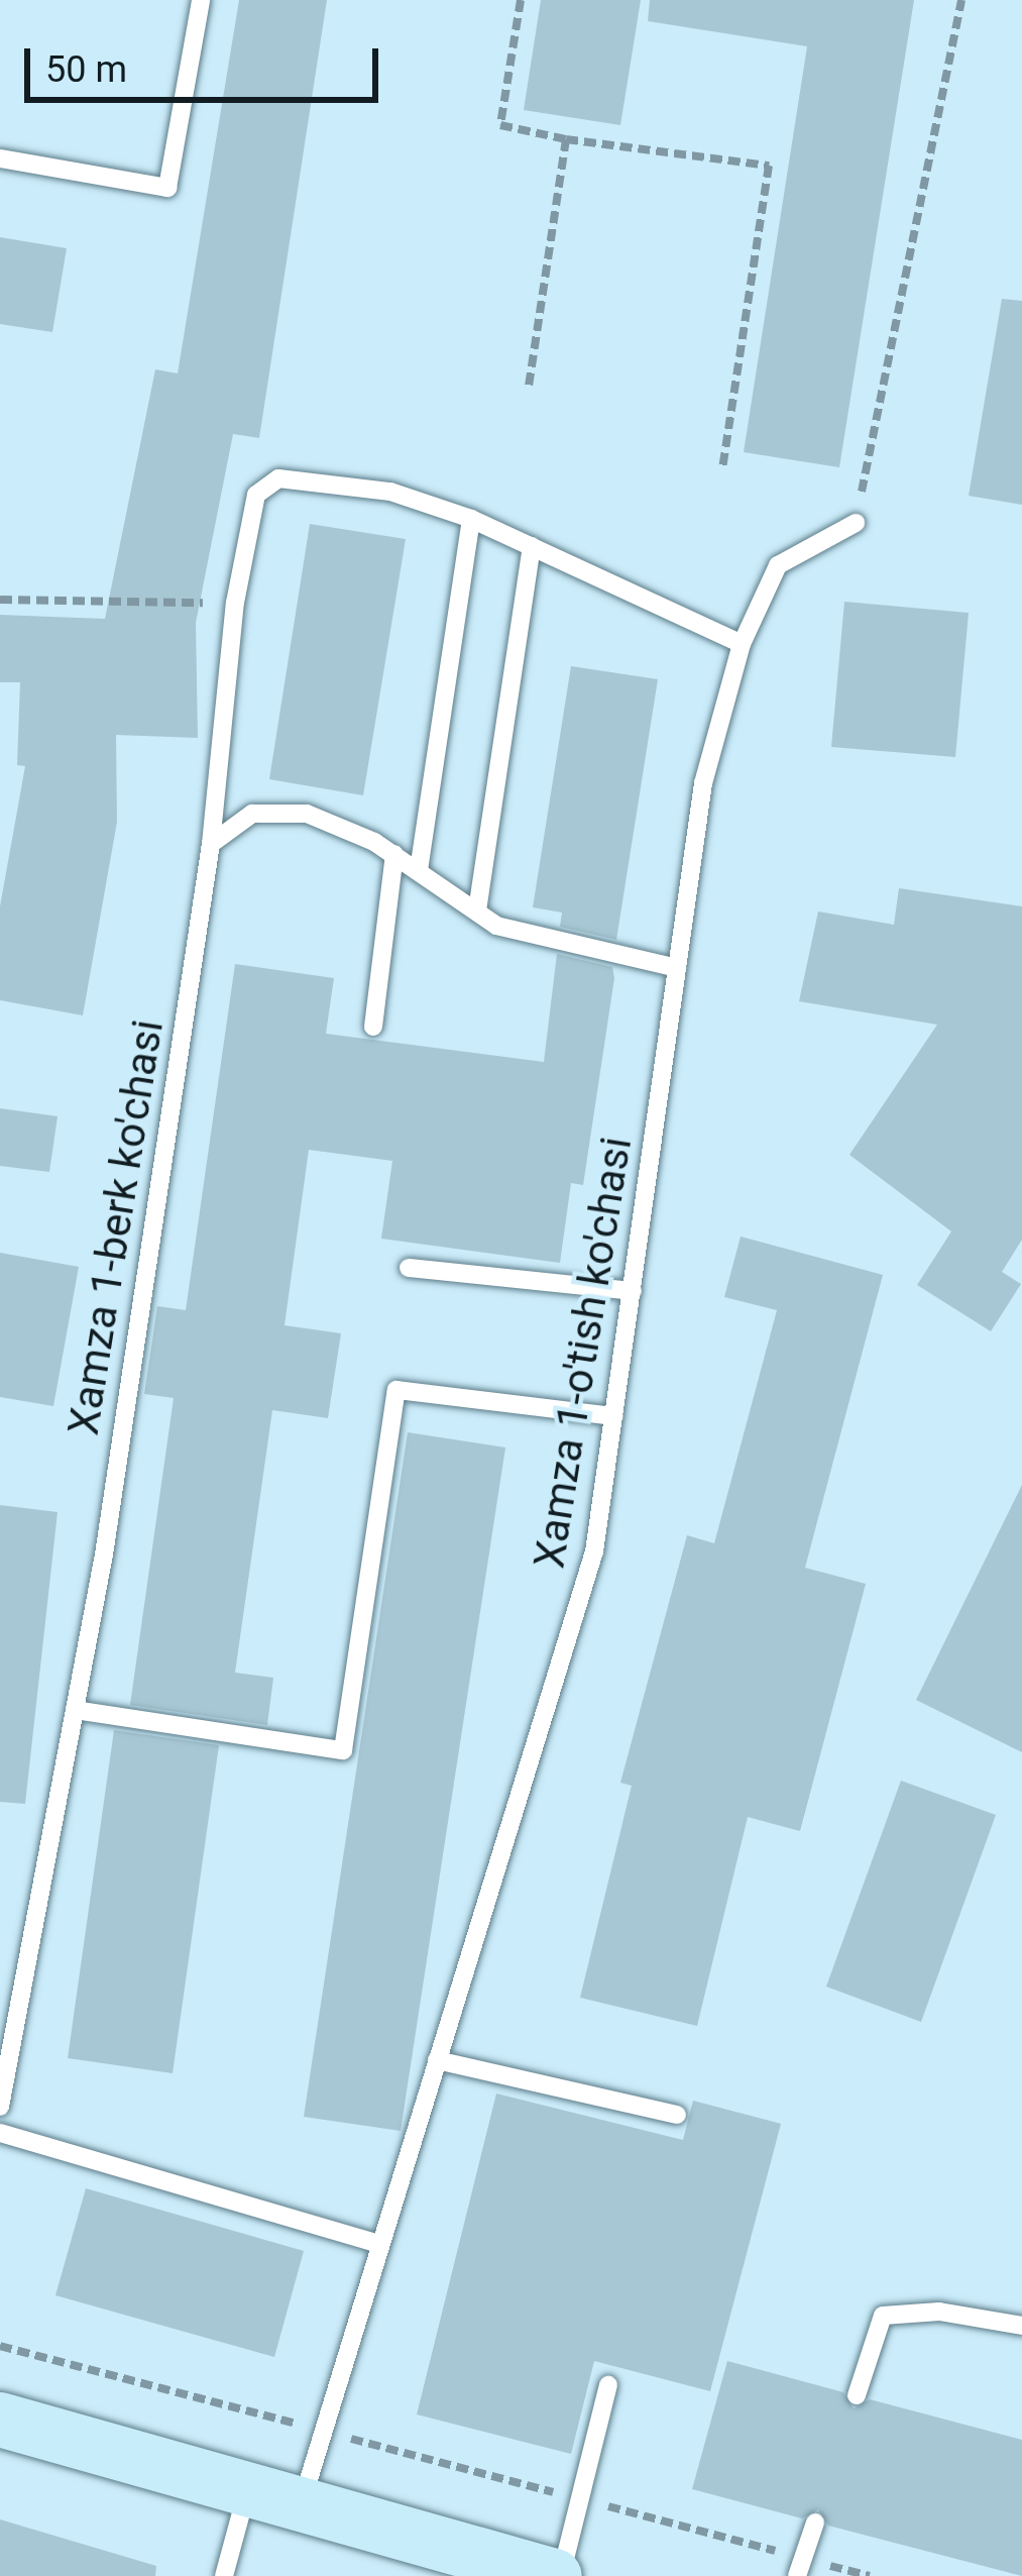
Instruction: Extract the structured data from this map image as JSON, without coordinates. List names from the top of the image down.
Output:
{
  "streets": {
    "lane": ["Xamza 1-berk ko'chasi", "Xamza 1-o'tish ko'chasi"]
  },
  "crossings": [
    ["Xamza 1-berk ko'chasi", "Xamza 1-o'tish ko'chasi"]
  ],
  "scale_bar": "50 m"
}
